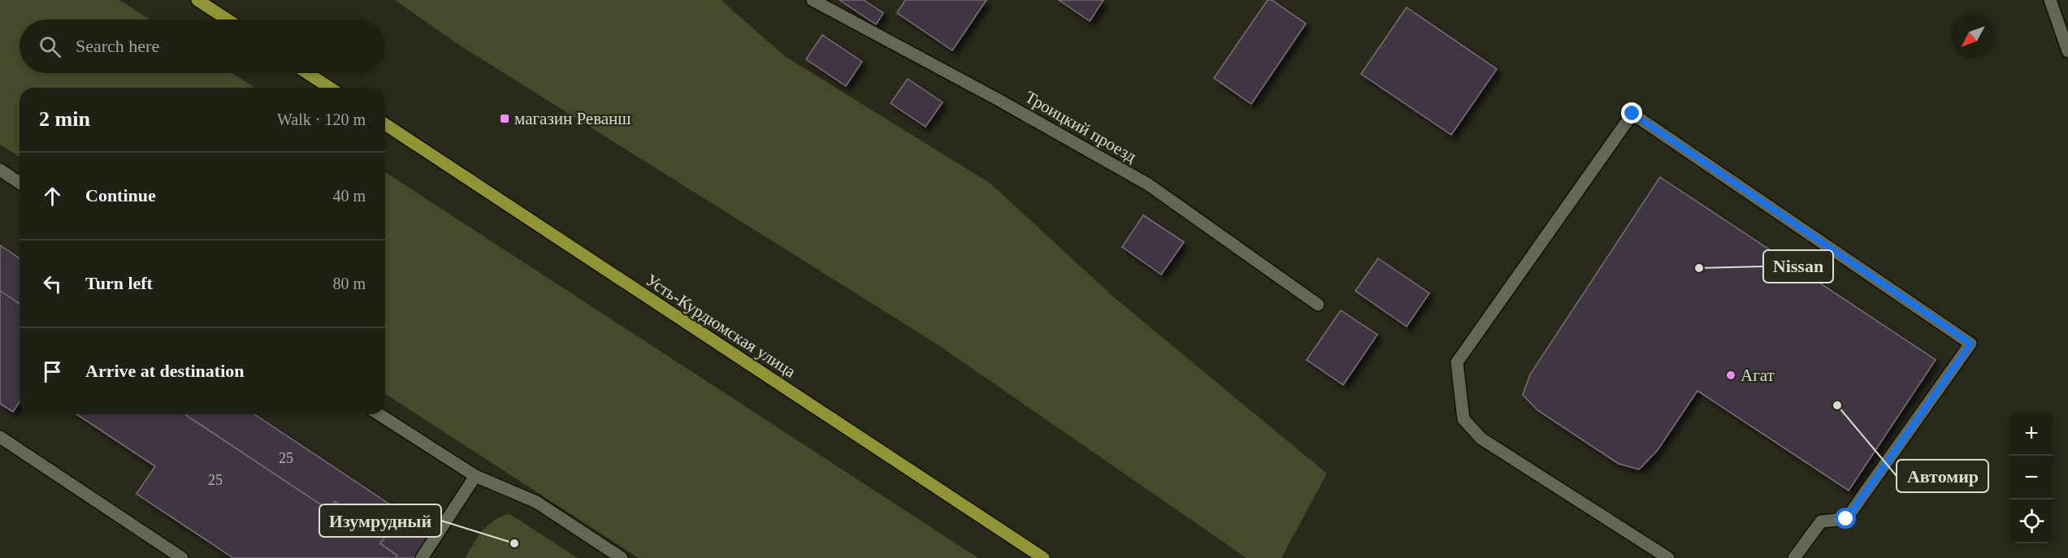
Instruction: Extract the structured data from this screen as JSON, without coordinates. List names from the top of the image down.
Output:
{
  "streets": {
    "main road": ["Усть-Курдюмская улица"],
    "street": ["Троицкий проезд"]
  },
  "places": {
    "transit": ["магазин Реванш"],
    "other": [
      "Nissan",
      "Агат",
      "Автомир",
      "Изумрудный"
    ]
  },
  "house_numbers": ["25", "25"],
  "north": "bottom left",
  "page": {
    "search": "Search here",
    "heading": ["2 min", "Walk · 120 m"],
    "list": [
      ["Continue", "40 m"],
      ["Turn left", "80 m"],
      "Arrive at destination"
    ],
    "map_buttons": ["+", "−"]
  }
}
